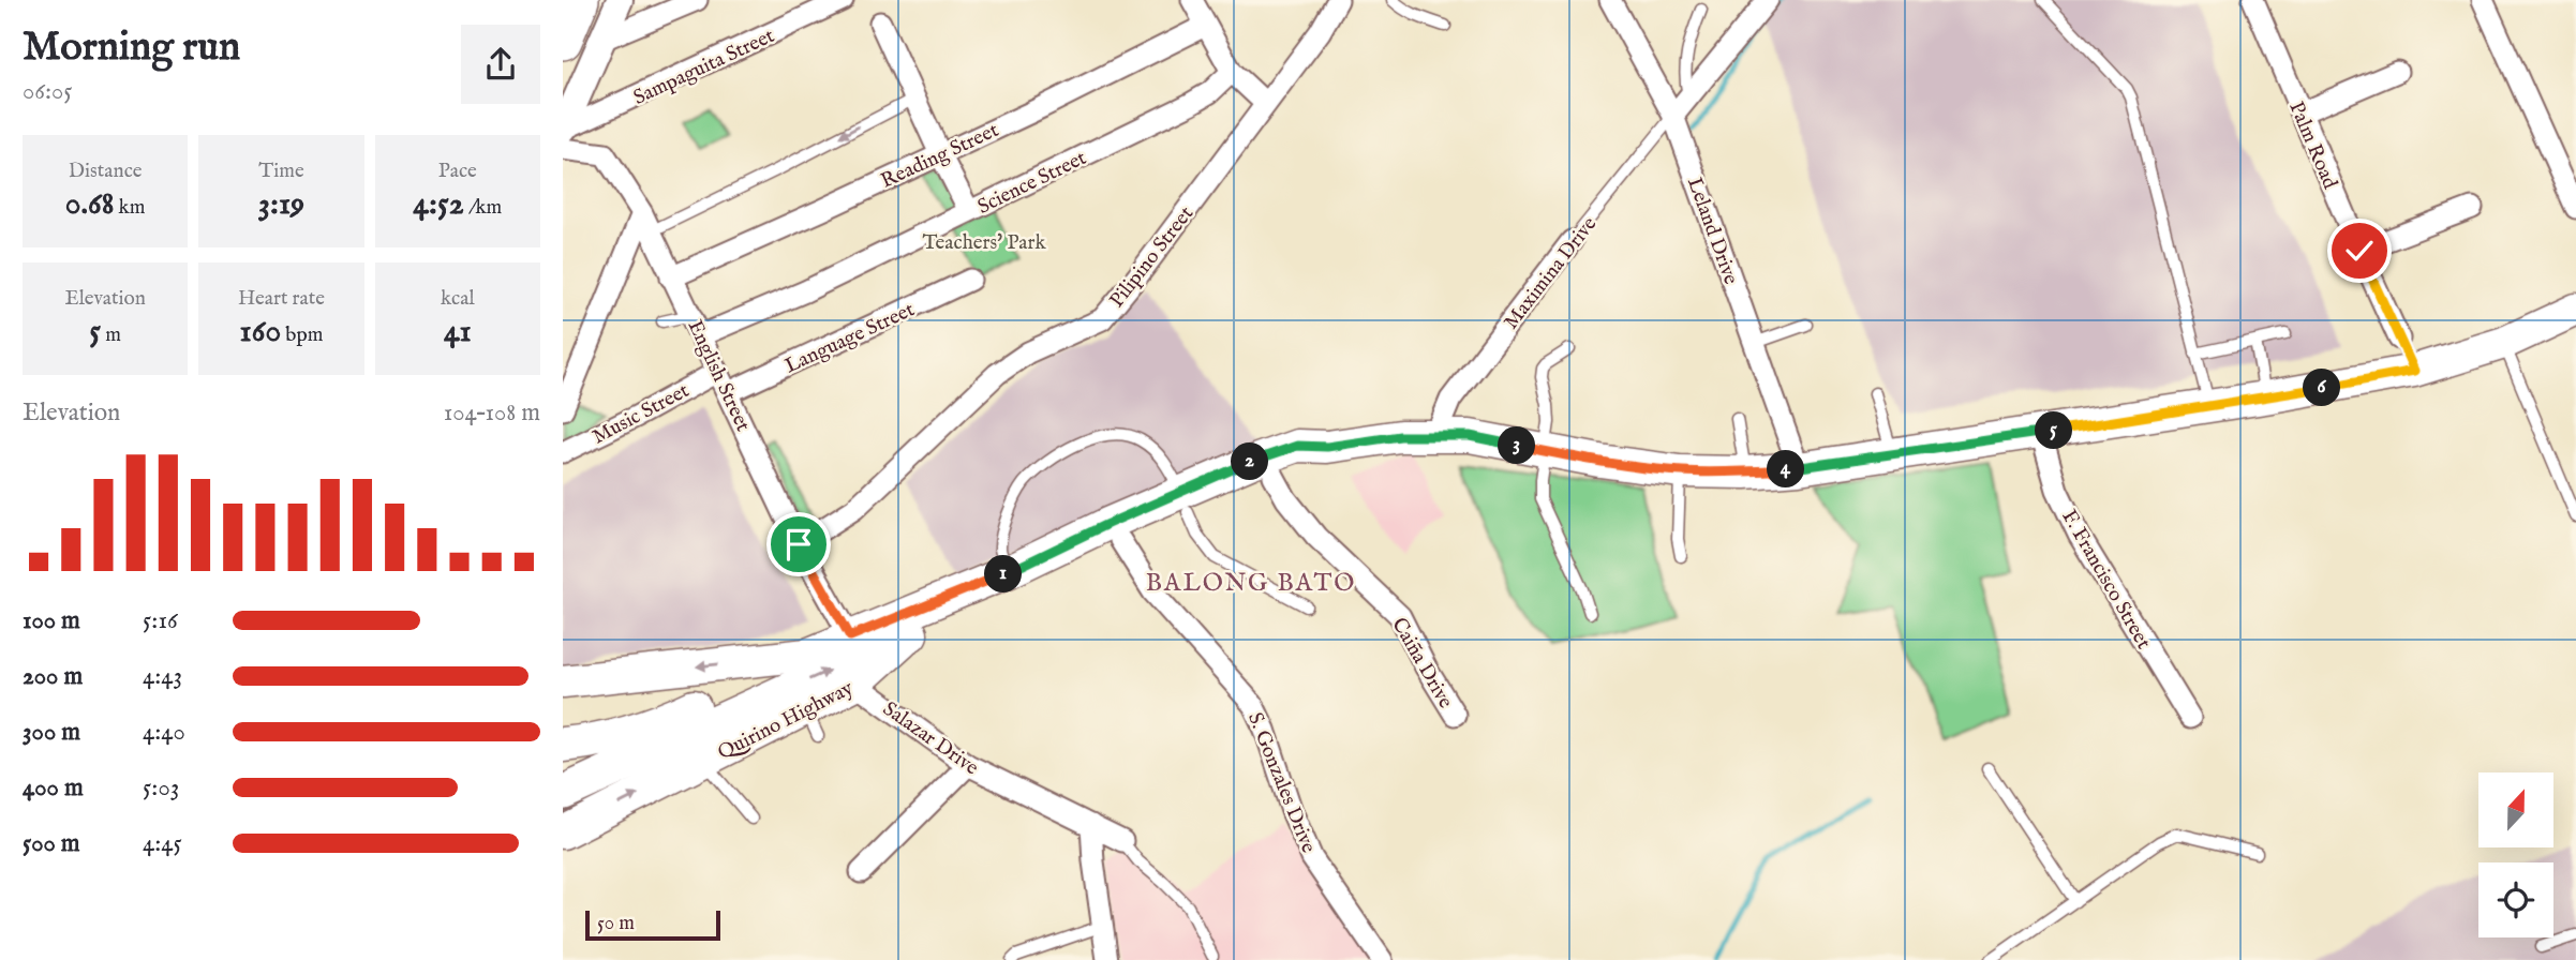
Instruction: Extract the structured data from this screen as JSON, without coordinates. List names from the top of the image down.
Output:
{
  "streets": {
    "main road": ["Quirino Highway"],
    "street": [
      "Sampaguita Street",
      "Palm Road",
      "Reading Street",
      "Science Street",
      "Leland Drive",
      "Pilipino Street",
      "Maximina Drive",
      "Language Street",
      "English Street",
      "Music Street",
      "F. Francisco Street",
      "Caiña Drive",
      "Salazar Drive",
      "S. Gonzales Drive"
    ]
  },
  "crossings": [
    ["Palm Road", "Quirino Highway"],
    ["Reading Street", "English Street"],
    ["Science Street", "English Street"],
    ["Leland Drive", "Maximina Drive"],
    ["Leland Drive", "Quirino Highway"],
    ["Pilipino Street", "English Street"],
    ["Maximina Drive", "Quirino Highway"],
    ["Language Street", "English Street"],
    ["English Street", "Music Street"],
    ["English Street", "Quirino Highway"],
    ["F. Francisco Street", "Quirino Highway"],
    ["Caiña Drive", "Quirino Highway"],
    ["Quirino Highway", "Salazar Drive"],
    ["Quirino Highway", "S. Gonzales Drive"]
  ],
  "districts": ["BALONG BATO"],
  "parks": ["Teachers' Park"],
  "scale_bar": "50 m",
  "north": "top",
  "page": {
    "heading": ["Morning run", "06:05"],
    "stats": [
      ["Distance", "0.68 km"],
      ["Time", "3:19"],
      ["Pace", "4:52 /km"],
      ["Elevation", "5 m"],
      ["Heart rate", "160 bpm"],
      ["kcal", "41"]
    ],
    "pins": [
      "6",
      "5",
      "3",
      "2",
      "4",
      "1"
    ],
    "chart": ["Elevation", "104–108 m"],
    "list": [
      {
        "name": "100 m",
        "note": "5:16"
      },
      {
        "name": "200 m",
        "note": "4:43"
      },
      {
        "name": "300 m",
        "note": "4:40"
      },
      {
        "name": "400 m",
        "note": "5:03"
      },
      {
        "name": "500 m",
        "note": "4:45"
      }
    ],
    "scale": "50 m"
  }
}
